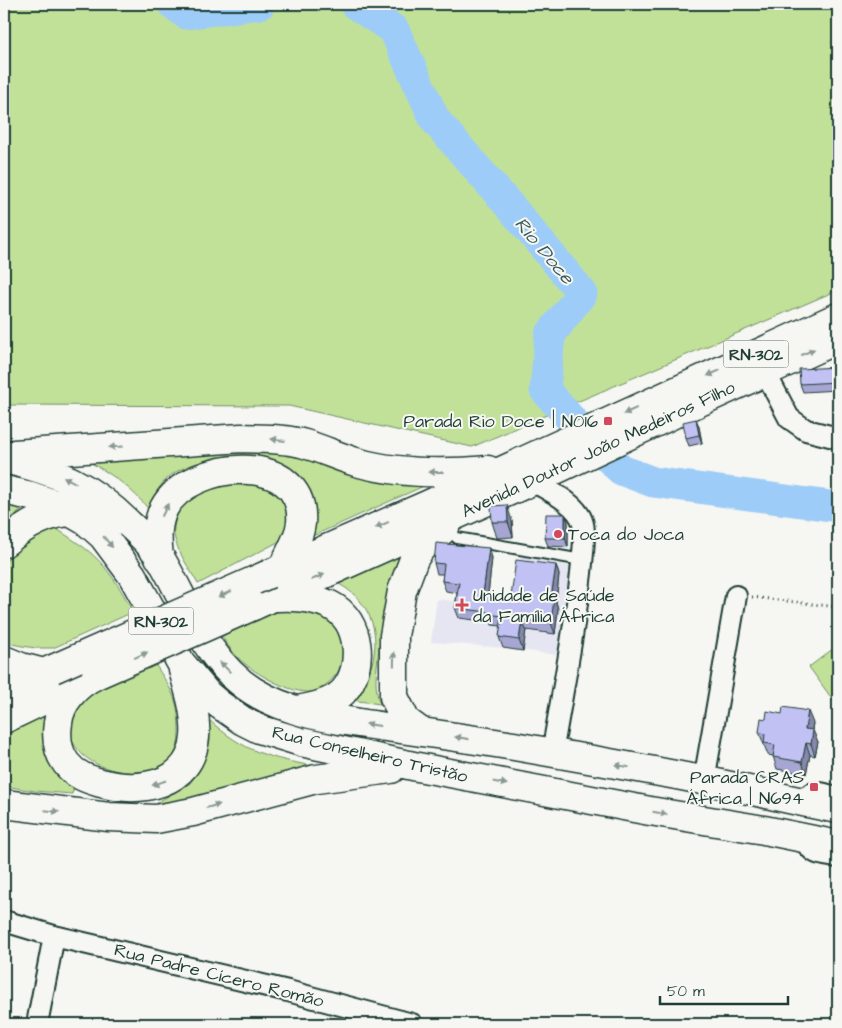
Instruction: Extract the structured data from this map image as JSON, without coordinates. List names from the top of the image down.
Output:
{
  "streets": {
    "main road": ["RN-302", "Avenida Doutor João Medeiros Filho", "Rua Conselheiro Tristão"],
    "street": ["Rua Padre Cícero Romão"]
  },
  "crossings": [
    ["RN-302", "Avenida Doutor João Medeiros Filho"]
  ],
  "water": ["Rio Doce"],
  "places": {
    "transit": ["Parada Rio Doce | N016", "Parada CRAS África | N694"],
    "other": ["Toca do Joca"],
    "health": ["Unidade de Saúde da Família África"]
  },
  "scale_bar": "50 m"
}
